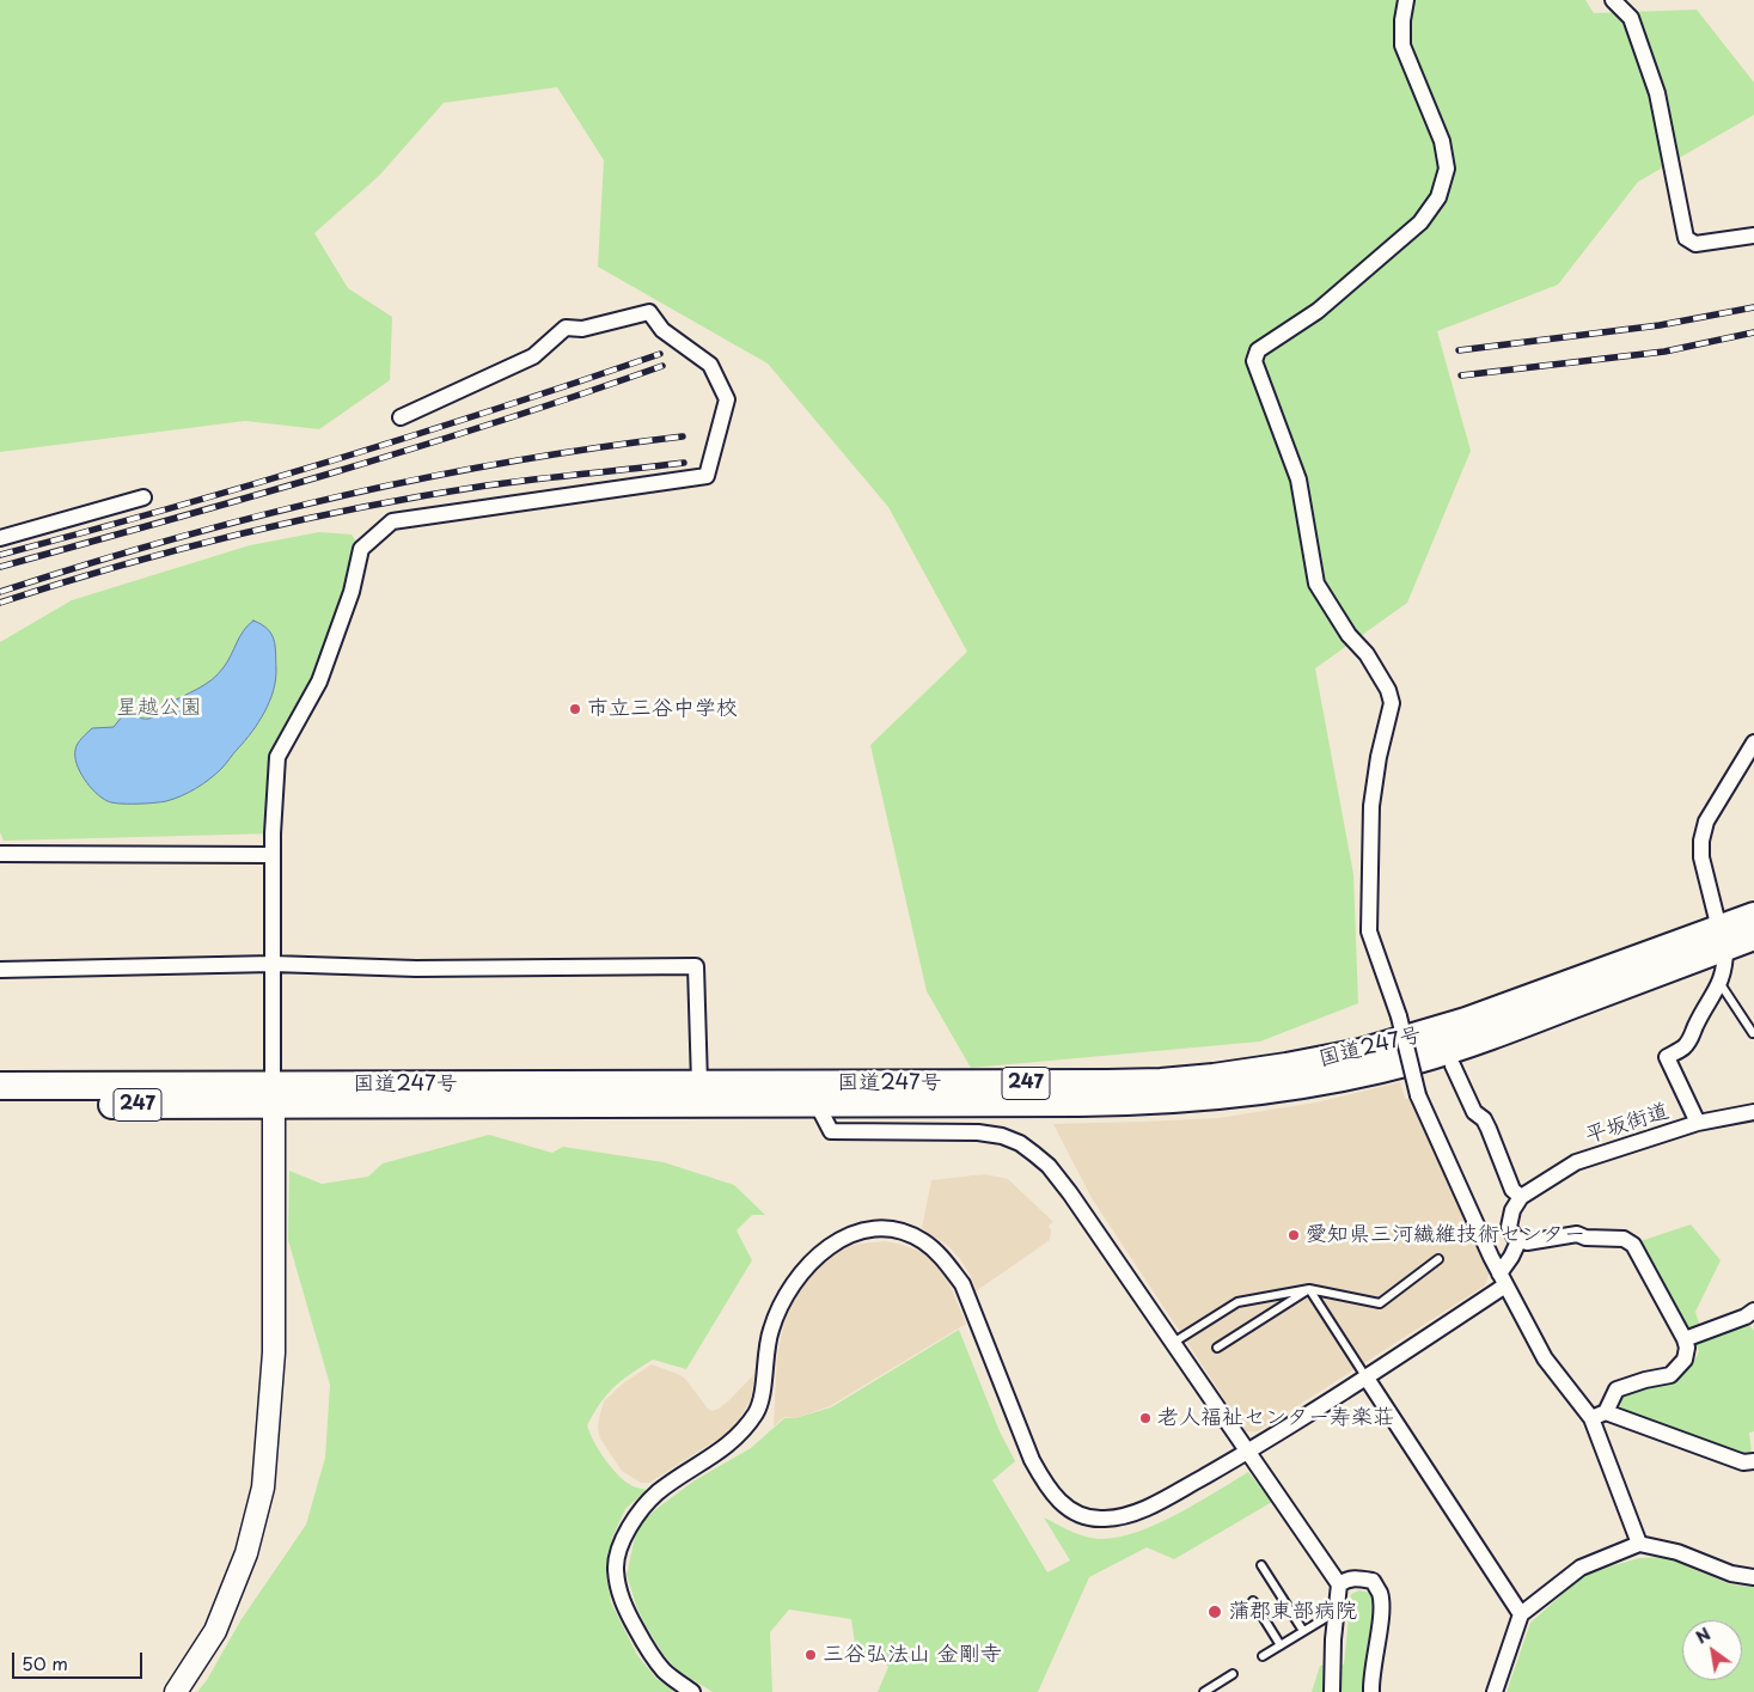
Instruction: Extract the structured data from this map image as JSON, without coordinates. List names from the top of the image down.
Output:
{
  "streets": {
    "highway": ["国道247号", "247"],
    "street": ["平坂街道"]
  },
  "parks": ["星越公園"],
  "places": [
    "市立三谷中学校",
    "愛知県三河繊維技術センター",
    "老人福祉センター寿楽荘",
    "蒲郡東部病院",
    "三谷弘法山 金剛寺"
  ],
  "scale_bar": "50 m",
  "north": "top left"
}
